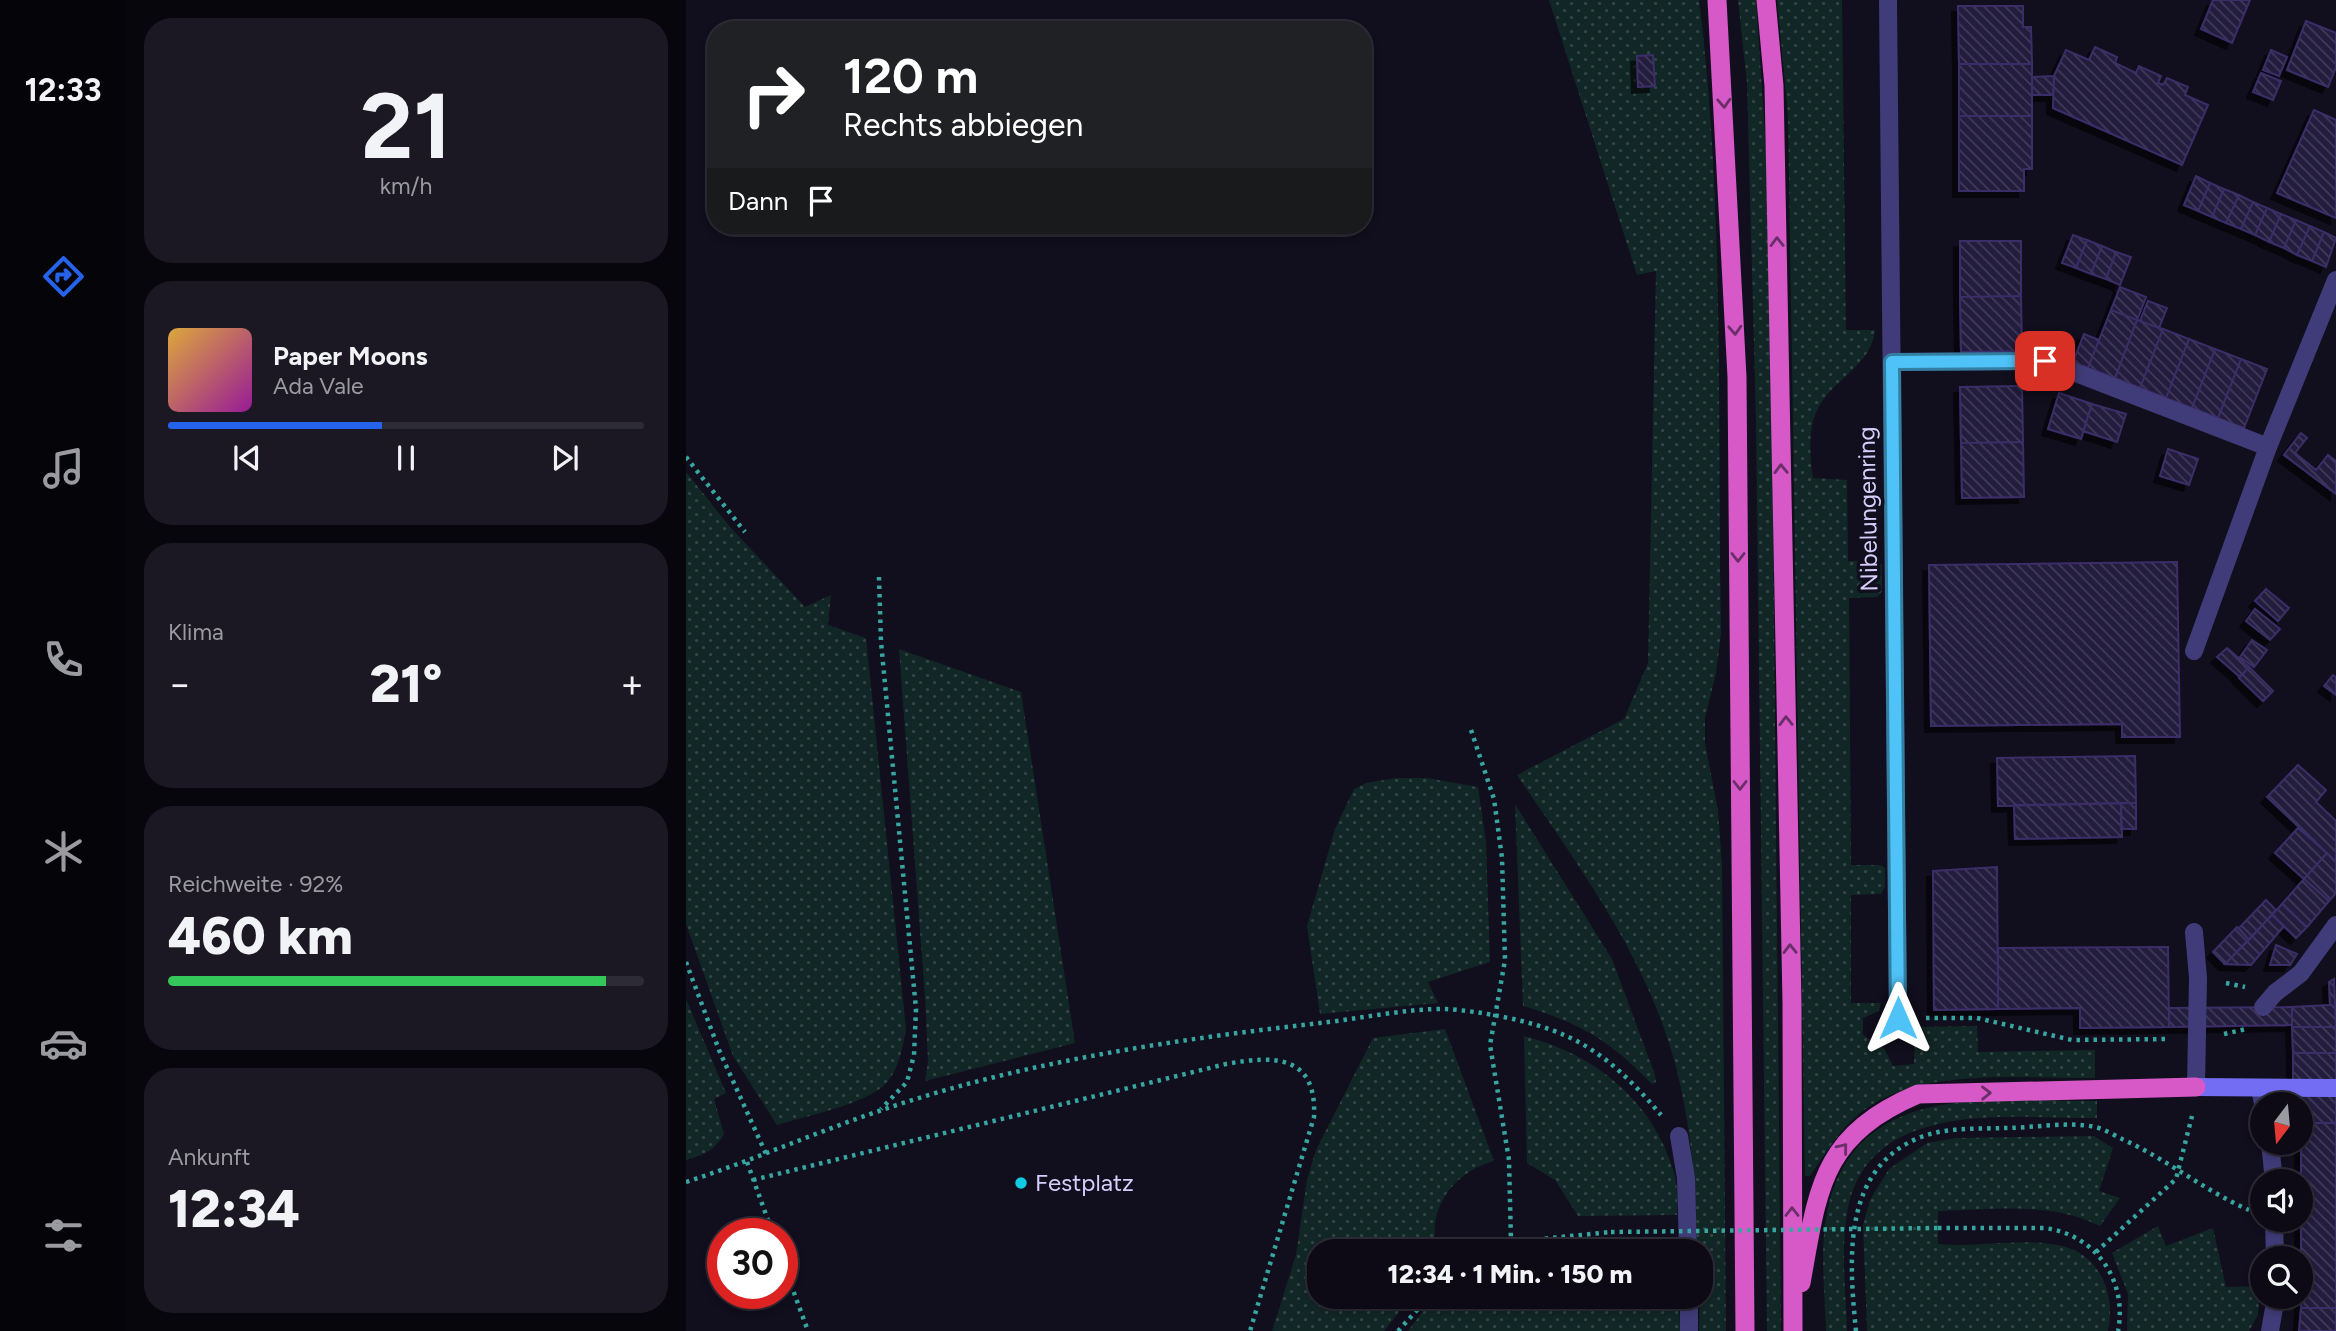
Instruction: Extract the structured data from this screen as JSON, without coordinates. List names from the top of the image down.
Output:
{
  "streets": {
    "street": ["Nibelungenring"]
  },
  "places": ["Festplatz"],
  "north": "bottom",
  "page": {
    "tabs": "12:33",
    "tile": [
      ["21", "km/h"],
      "Klima",
      ["Reichweite · 92%", "460 km"],
      ["Ankunft", "12:34"]
    ],
    "turn": ["120 m", "Rechts abbiegen"],
    "then": "Dann",
    "song": ["Paper Moons", "Ada Vale"],
    "heat": ["−", "21°", "+"],
    "limit": "30",
    "trip": "12:34 · 1 Min. · 150 m"
  }
}
